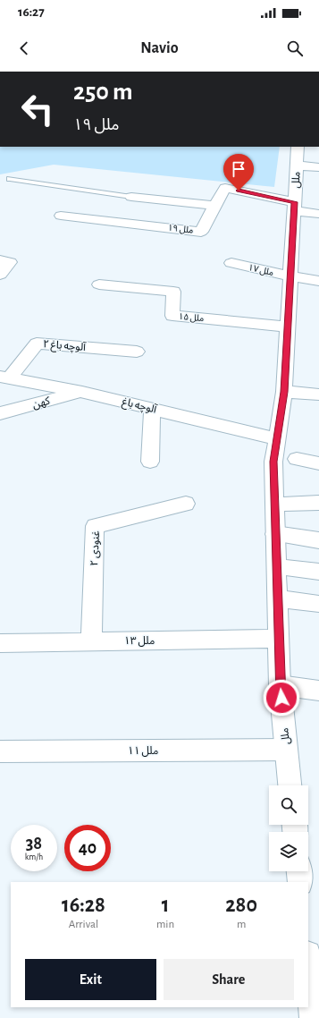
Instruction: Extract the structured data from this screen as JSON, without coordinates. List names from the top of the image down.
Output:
{
  "streets": {
    "street": [
      "ملل",
      "ملل ۱۹",
      "ملل ۱۷",
      "ملل ۱۵",
      "۲ آلوچه باغ",
      "کهن",
      "آلوچه باغ",
      "۲ غنودی",
      "ملل ۱۳",
      "۱۱ ملل"
    ]
  },
  "crossings": [
    ["ملل", "ملل ۱۹"],
    ["ملل", "ملل ۱۷"],
    ["ملل", "ملل ۱۵"],
    ["ملل", "آلوچه باغ"],
    ["ملل", "ملل ۱۳"],
    ["ملل", "۱۱ ملل"],
    ["۲ آلوچه باغ", "آلوچه باغ"],
    ["کهن", "آلوچه باغ"],
    ["۲ غنودی", "ملل ۱۳"]
  ],
  "page": {
    "status": "16:27",
    "header": "Navio",
    "turn": ["250 m", "ملل ۱۹"],
    "speed": "38 km/h",
    "limit": "40",
    "eta": [
      "16:28",
      "Arrival",
      "1",
      "min",
      "280",
      "m"
    ],
    "buttons": ["Exit", "Share"]
  }
}
